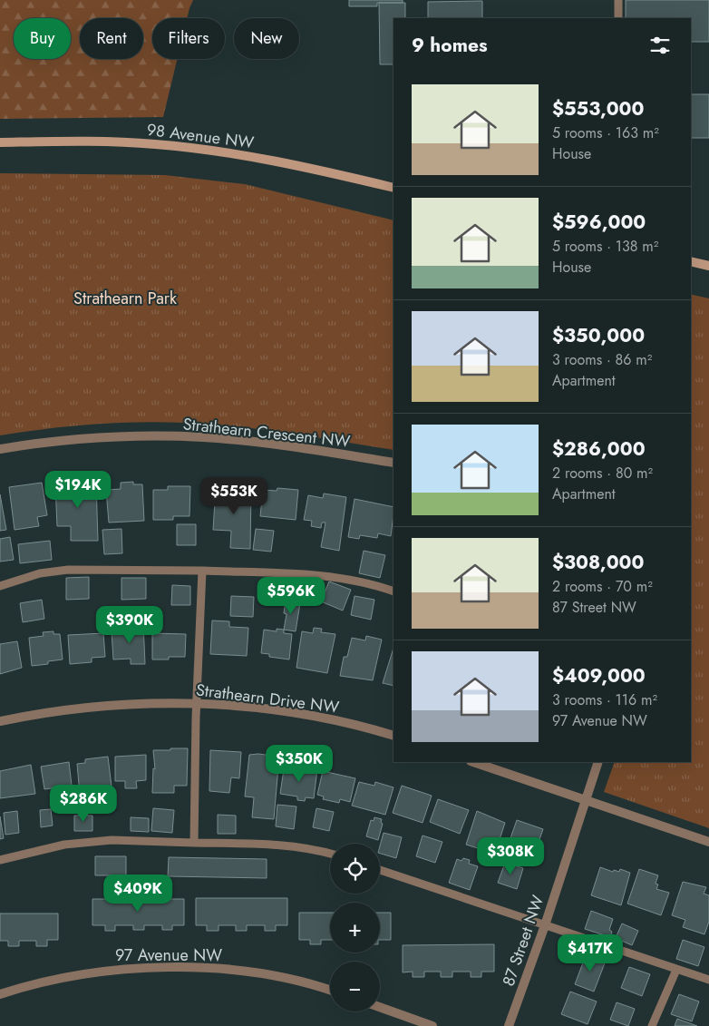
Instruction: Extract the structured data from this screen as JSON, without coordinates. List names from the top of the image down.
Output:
{
  "streets": {
    "main road": ["98 Avenue NW"],
    "street": [
      "Strathearn Crescent NW",
      "Strathearn Drive NW",
      "87 Street NW",
      "97 Avenue NW"
    ]
  },
  "parks": ["Strathearn Park"],
  "page": {
    "chip": [
      "Buy",
      "Rent",
      "Filters",
      "New"
    ],
    "heading": "9 homes",
    "list": [
      {
        "name": "$553,000",
        "note": "5 rooms · 163 m² · House"
      },
      {
        "name": "$596,000",
        "note": "5 rooms · 138 m² · House"
      },
      {
        "name": "$350,000",
        "note": "3 rooms · 86 m² · Apartment"
      },
      {
        "name": "$286,000",
        "note": "2 rooms · 80 m² · Apartment"
      },
      {
        "name": "$308,000",
        "note": "2 rooms · 70 m² · 87 Street NW"
      },
      {
        "name": "$409,000",
        "note": "3 rooms · 116 m² · 97 Avenue NW"
      }
    ],
    "price": [
      "$194K",
      "$553K",
      "$596K",
      "$390K",
      "$350K",
      "$286K",
      "$308K",
      "$409K",
      "$417K"
    ],
    "map_buttons": ["+", "−"]
  }
}
